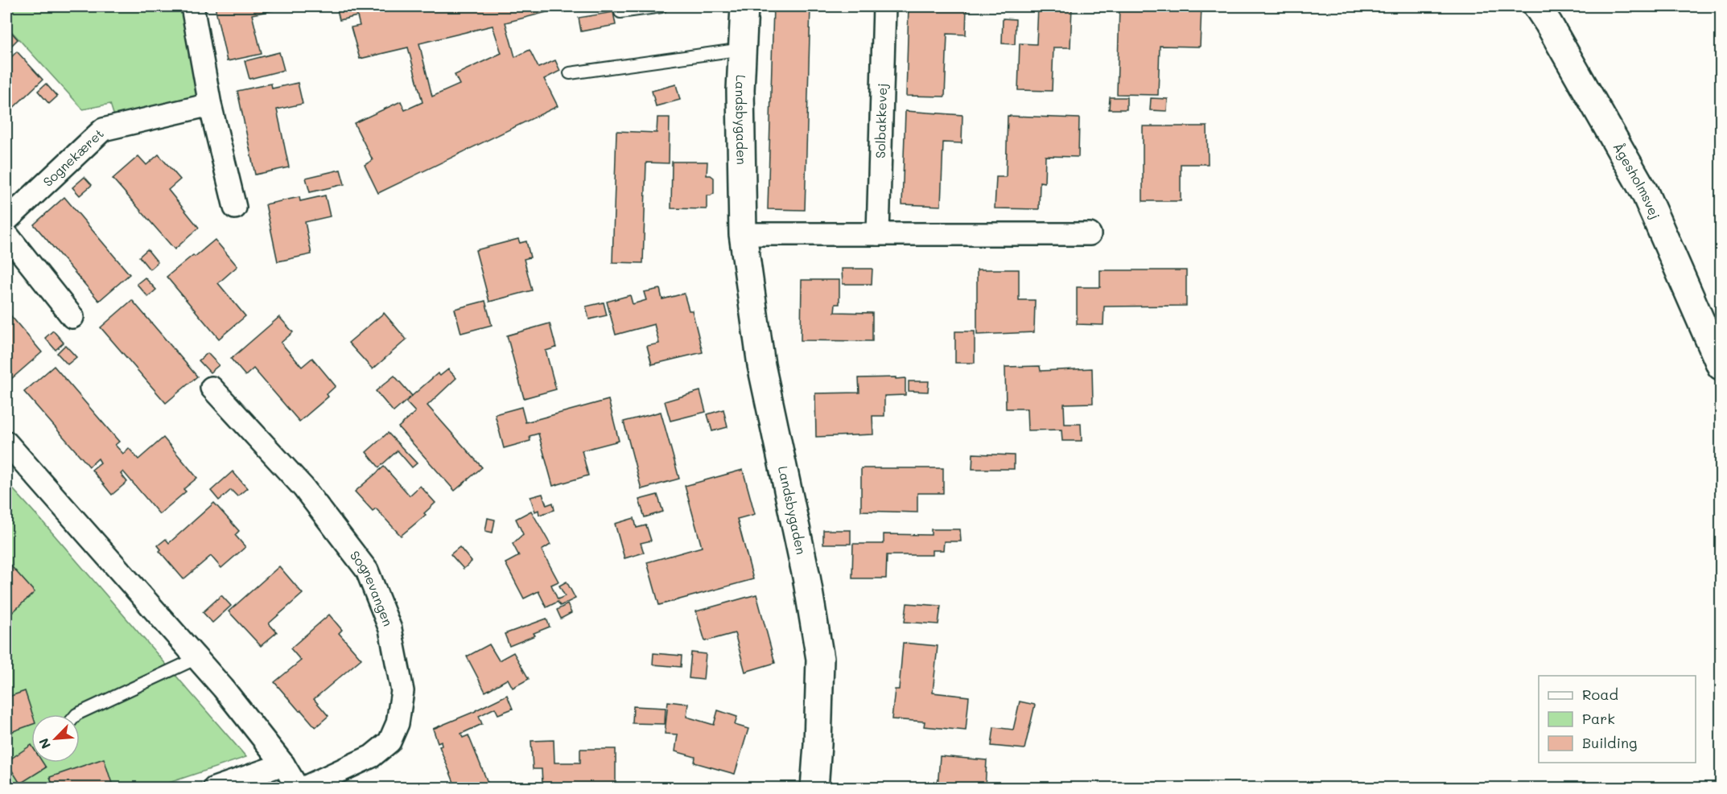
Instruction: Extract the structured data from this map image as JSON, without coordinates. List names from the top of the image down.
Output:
{
  "streets": {
    "street": [
      "Landsbygaden",
      "Solbakkevej",
      "Sognekæret",
      "Ågesholmsvej",
      "Sognevangen"
    ]
  },
  "legend": ["Road", "Park", "Building"],
  "north": "bottom left"
}
